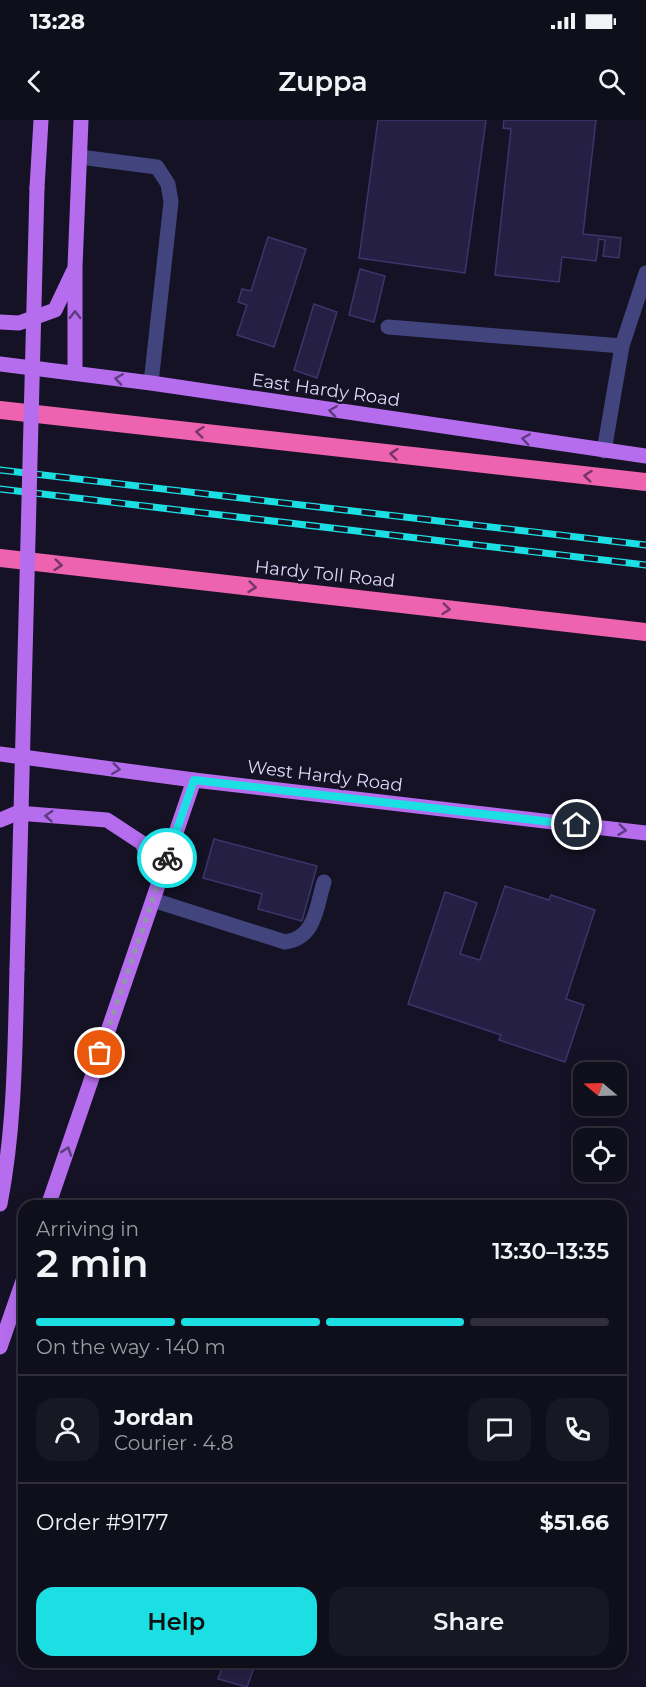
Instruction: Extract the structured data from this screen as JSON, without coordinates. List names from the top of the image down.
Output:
{
  "streets": {
    "highway": ["Hardy Toll Road"],
    "main road": ["East Hardy Road", "West Hardy Road"]
  },
  "one_way": ["East Hardy Road", "West Hardy Road"],
  "north": "left",
  "page": {
    "status": "13:28",
    "header": "Zuppa",
    "heading": ["2 min", "Arriving in", "13:30–13:35"],
    "panel": [
      "Jordan",
      "Courier · 4.8",
      "Order #9177",
      "$51.66"
    ],
    "bar": "On the way · 140 m",
    "buttons": ["Help", "Share"]
  }
}
